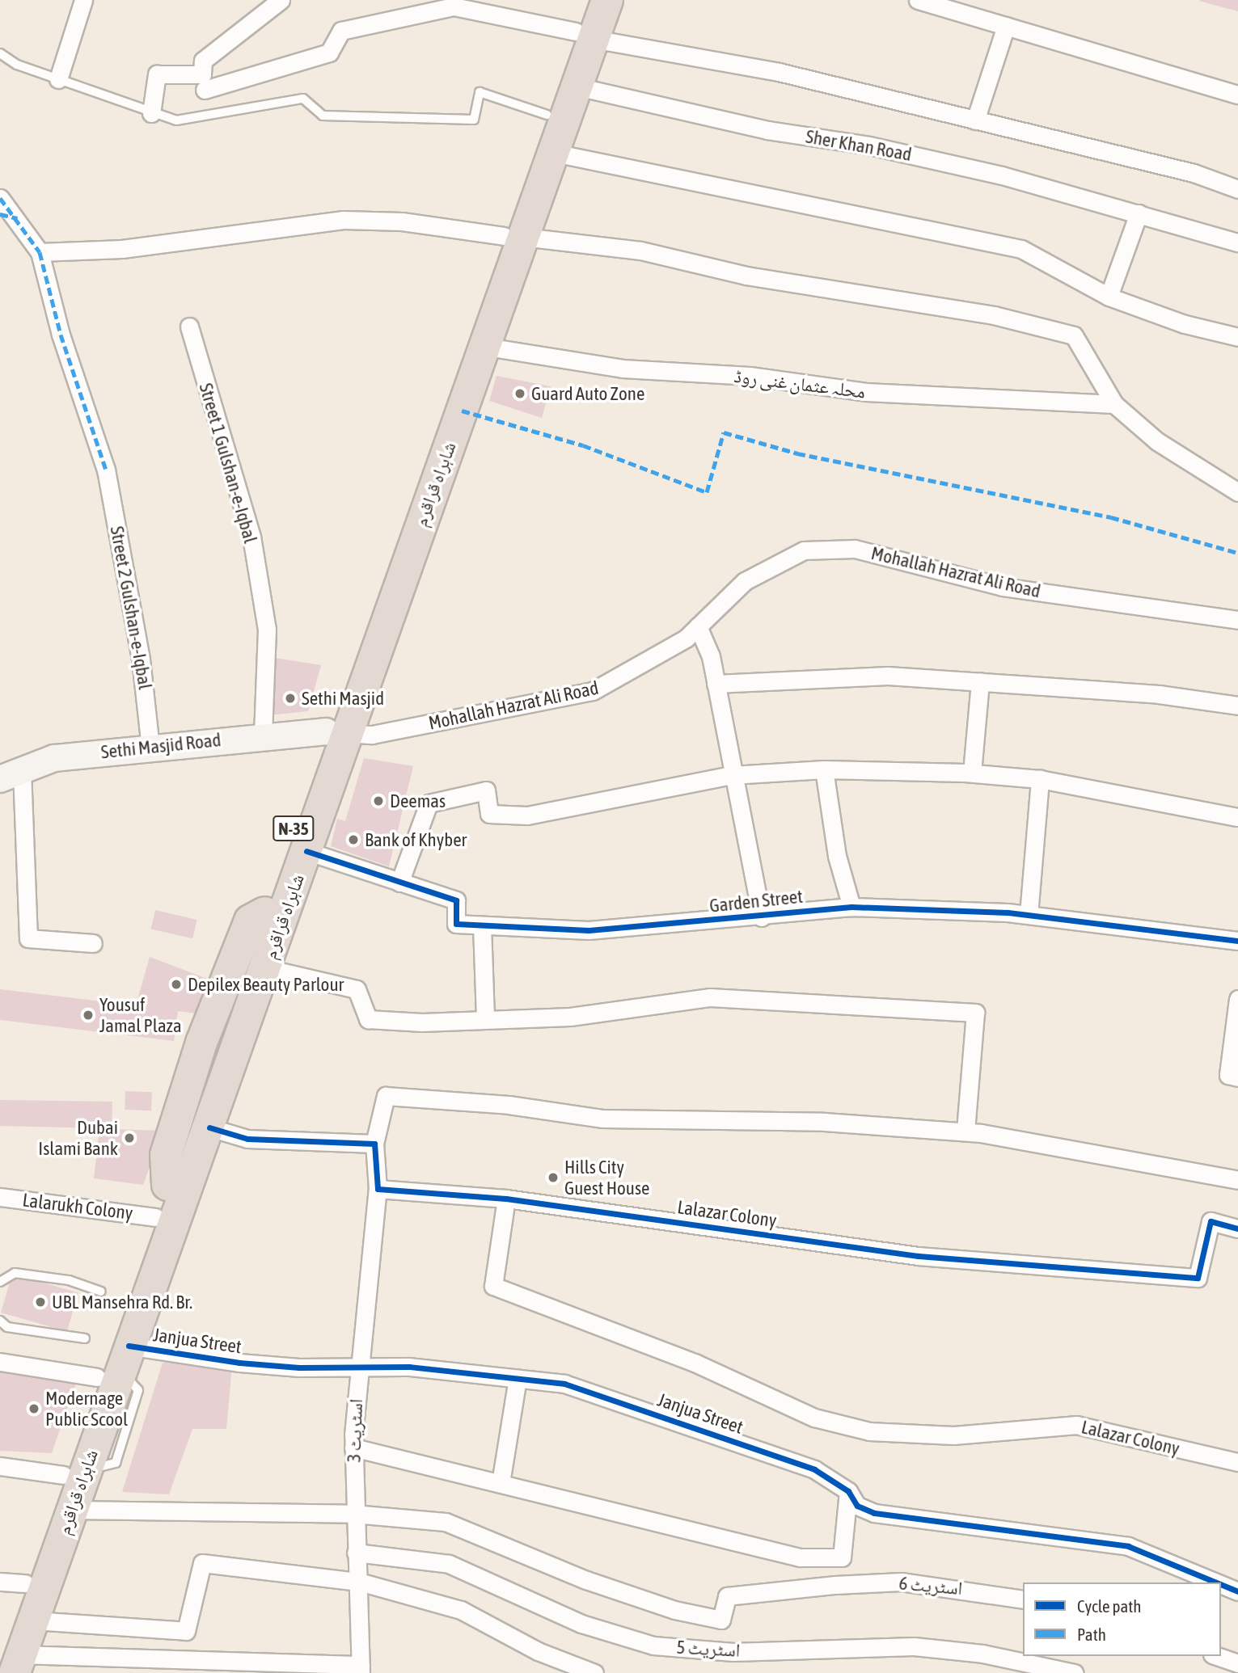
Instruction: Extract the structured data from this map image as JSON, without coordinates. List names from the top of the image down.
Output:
{
  "streets": {
    "highway": ["شاہراہ قراقرم", "N-35"],
    "street": [
      "Sher Khan Road",
      "محلہ عثمان غنی روڈ",
      "Street 1 Gulshan-e-Iqbal",
      "Mohallah Hazrat Ali Road",
      "Street 2 Gulshan-e-Iqbal",
      "Sethi Masjid Road",
      "Garden Street",
      "Lalarukh Colony",
      "Lalazar Colony",
      "Janjua Street",
      "اسٹریٹ 3",
      "اسٹریٹ 6",
      "اسٹریٹ 5"
    ]
  },
  "crossings": [
    ["Sher Khan Road", "شاہراہ قراقرم"],
    ["محلہ عثمان غنی روڈ", "شاہراہ قراقرم"],
    ["Street 1 Gulshan-e-Iqbal", "Sethi Masjid Road"],
    ["شاہراہ قراقرم", "Mohallah Hazrat Ali Road"],
    ["شاہراہ قراقرم", "Sethi Masjid Road"],
    ["شاہراہ قراقرم", "Garden Street"],
    ["شاہراہ قراقرم", "Lalarukh Colony"],
    ["شاہراہ قراقرم", "Janjua Street"],
    ["Mohallah Hazrat Ali Road", "Sethi Masjid Road"],
    ["Street 2 Gulshan-e-Iqbal", "Sethi Masjid Road"],
    ["Lalazar Colony", "اسٹریٹ 3"],
    ["Janjua Street", "اسٹریٹ 3"],
    ["اسٹریٹ 3", "اسٹریٹ 6"],
    ["اسٹریٹ 3", "اسٹریٹ 5"]
  ],
  "places": [
    "Guard Auto Zone",
    "Sethi Masjid",
    "Deemas",
    "Bank of Khyber",
    "Depilex Beauty Parlour",
    "Yousuf Jamal Plaza",
    "Dubai Islami Bank",
    "Hills City Guest House",
    "UBL Mansehra Rd. Br.",
    "Modernage Public Scool"
  ],
  "legend": ["Cycle path", "Path"]
}
